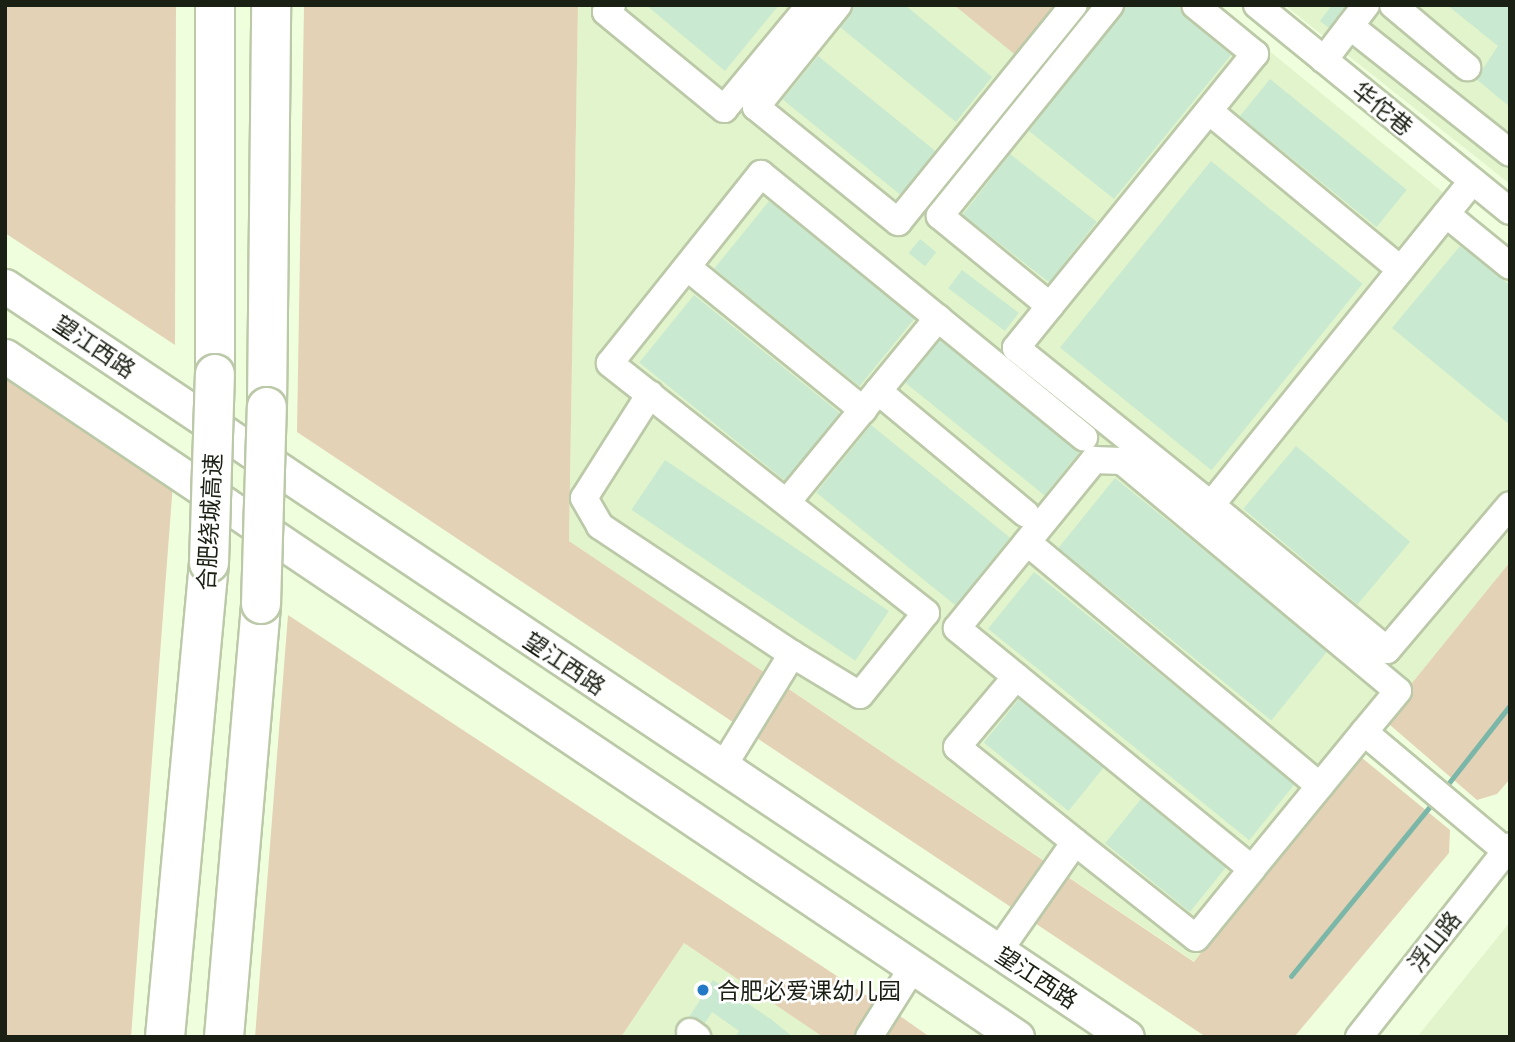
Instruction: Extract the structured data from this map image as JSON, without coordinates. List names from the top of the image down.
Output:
{
  "streets": {
    "highway": ["合肥绕城高速"],
    "main road": ["望江西路"],
    "street": ["华佗巷", "浮山路"]
  },
  "places": ["合肥必爱课幼儿园"]
}
